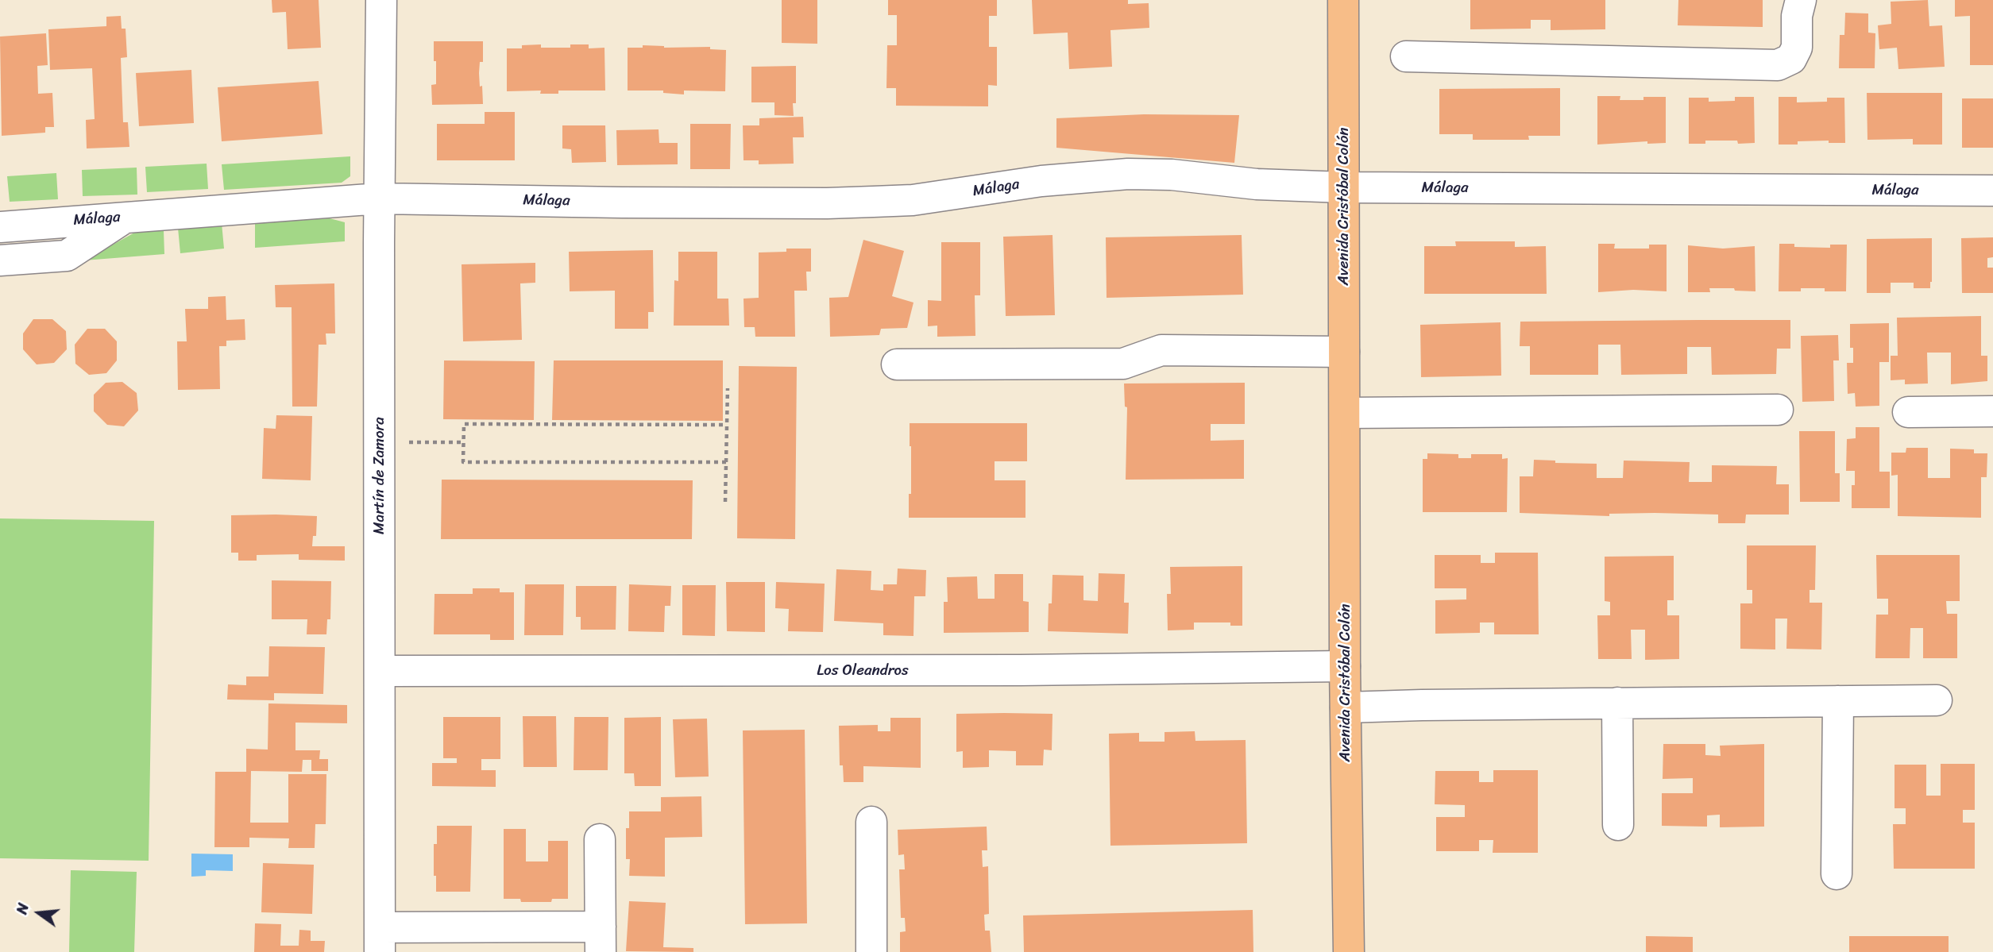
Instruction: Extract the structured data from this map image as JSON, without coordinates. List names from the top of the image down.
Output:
{
  "streets": {
    "main road": ["Avenida Cristóbal Colón"],
    "street": ["Málaga", "Martín de Zamora", "Los Oleandros"]
  },
  "crossings": [
    ["Málaga", "Avenida Cristóbal Colón"],
    ["Málaga", "Martín de Zamora"],
    ["Avenida Cristóbal Colón", "Los Oleandros"],
    ["Martín de Zamora", "Los Oleandros"]
  ],
  "north": "left"
}
